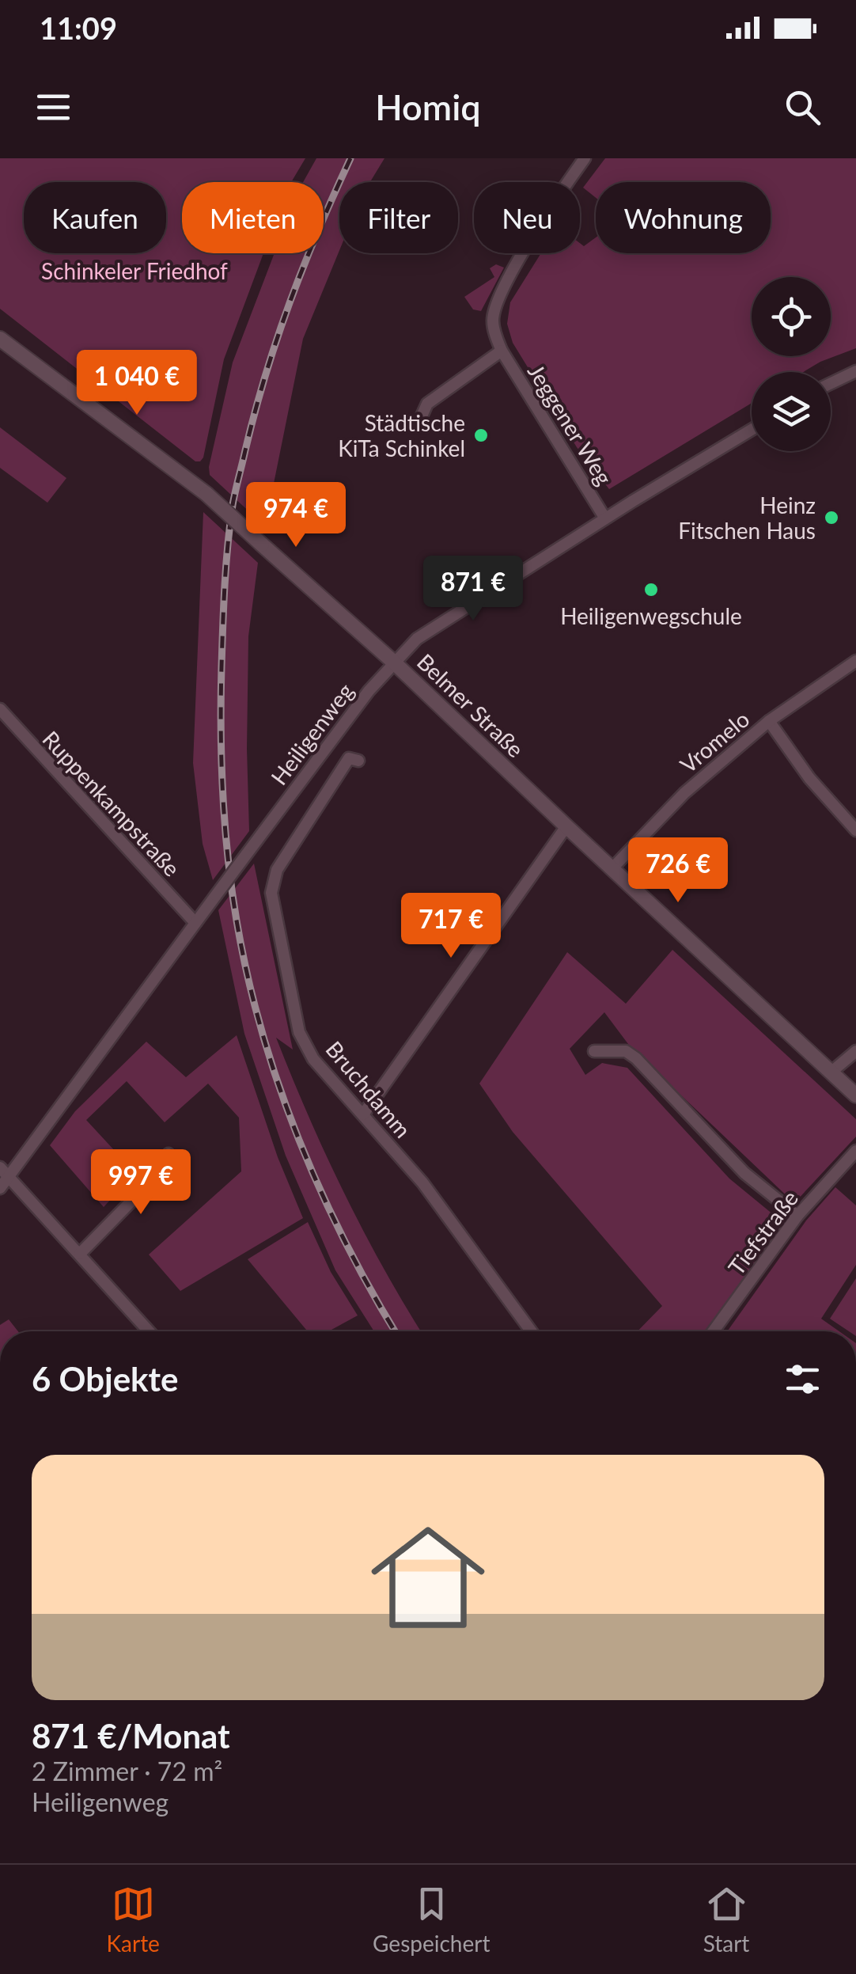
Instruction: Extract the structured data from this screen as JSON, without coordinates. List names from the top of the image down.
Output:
{
  "streets": {
    "street": [
      "Jeggener Weg",
      "Belmer Straße",
      "Heiligenweg",
      "Vromelo",
      "Ruppenkampstraße",
      "Bruchdamm",
      "Tiefstraße"
    ]
  },
  "crossings": [
    ["Jeggener Weg", "Heiligenweg"],
    ["Belmer Straße", "Heiligenweg"],
    ["Belmer Straße", "Vromelo"],
    ["Heiligenweg", "Ruppenkampstraße"]
  ],
  "parks": ["Schinkeler Friedhof"],
  "places": ["Städtische KiTa Schinkel", "Heinz Fitschen Haus", "Heiligenwegschule"],
  "page": {
    "status": "11:09",
    "header": "Homiq",
    "chip": [
      "Kaufen",
      "Mieten",
      "Filter",
      "Neu",
      "Wohnung"
    ],
    "price": [
      "1 040 €",
      "974 €",
      "871 €",
      "726 €",
      "717 €",
      "997 €"
    ],
    "heading": "6 Objekte",
    "list": [
      {
        "name": "871 €/Monat",
        "note": "2 Zimmer · 72 m² · Heiligenweg"
      }
    ],
    "tabs": ["Karte", "Gespeichert", "Start"]
  }
}
